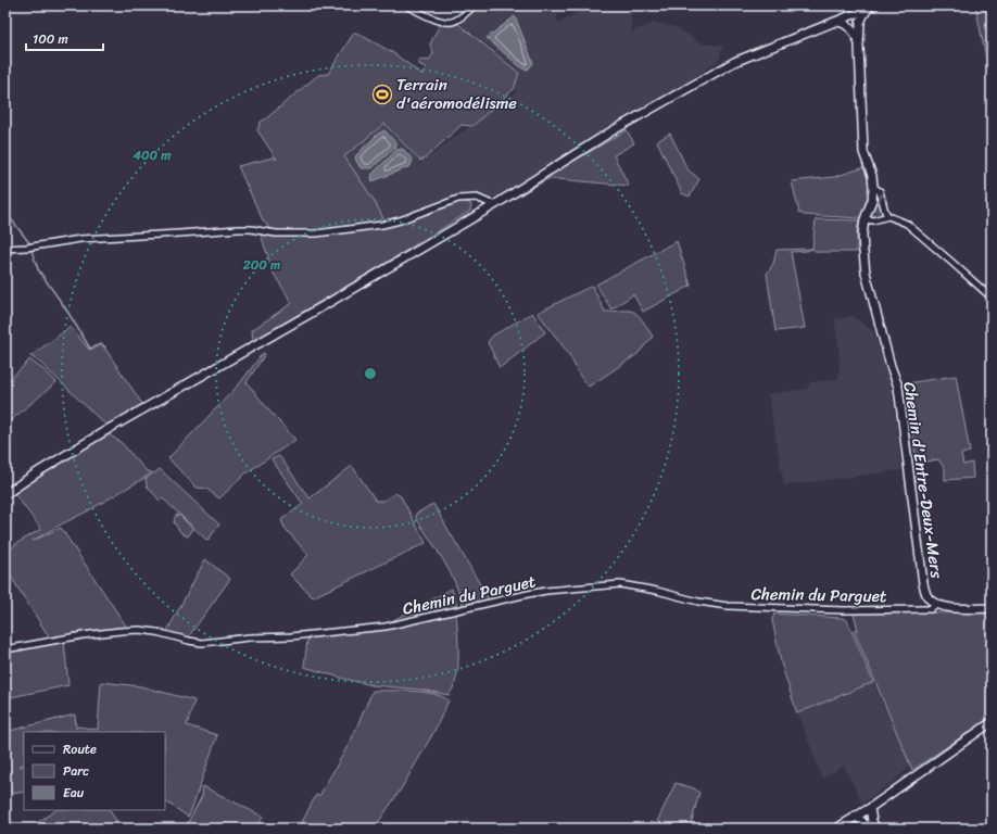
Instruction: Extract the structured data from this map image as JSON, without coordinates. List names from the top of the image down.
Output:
{
  "streets": {
    "street": ["Chemin d'Entre-Deux-Mers", "Chemin du Parguet"]
  },
  "crossings": [
    ["Chemin d'Entre-Deux-Mers", "Chemin du Parguet"]
  ],
  "places": {
    "sports": ["Terrain d'aéromodélisme"]
  },
  "legend": ["Route", "Parc", "Eau"],
  "scale_bar": "100 m",
  "rings": ["400 m", "200 m"]
}
